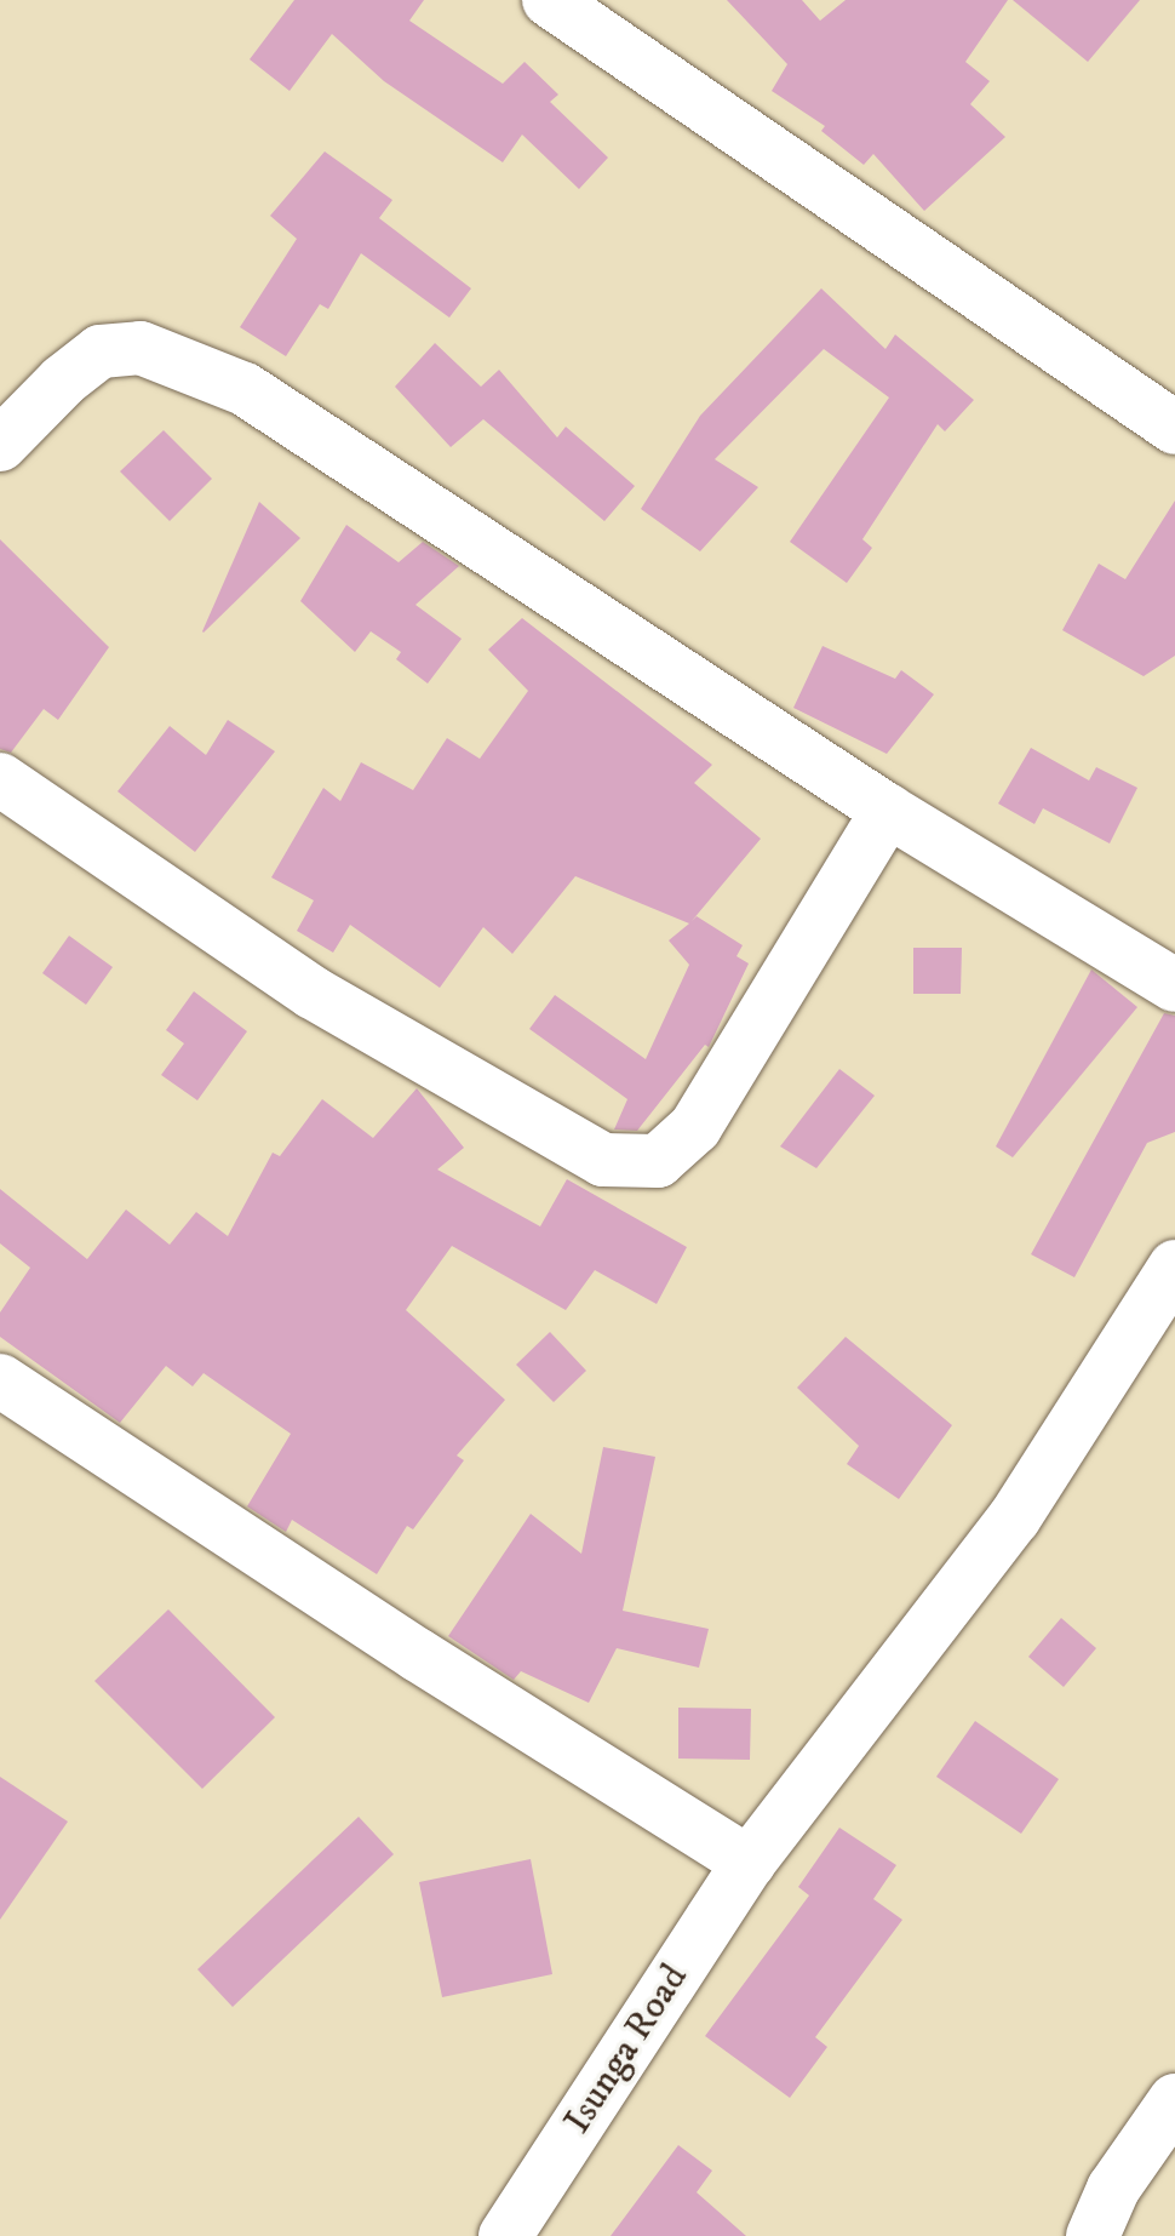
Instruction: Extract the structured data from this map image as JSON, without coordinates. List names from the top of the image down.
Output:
{
  "streets": {
    "street": ["Isunga Road"]
  }
}
